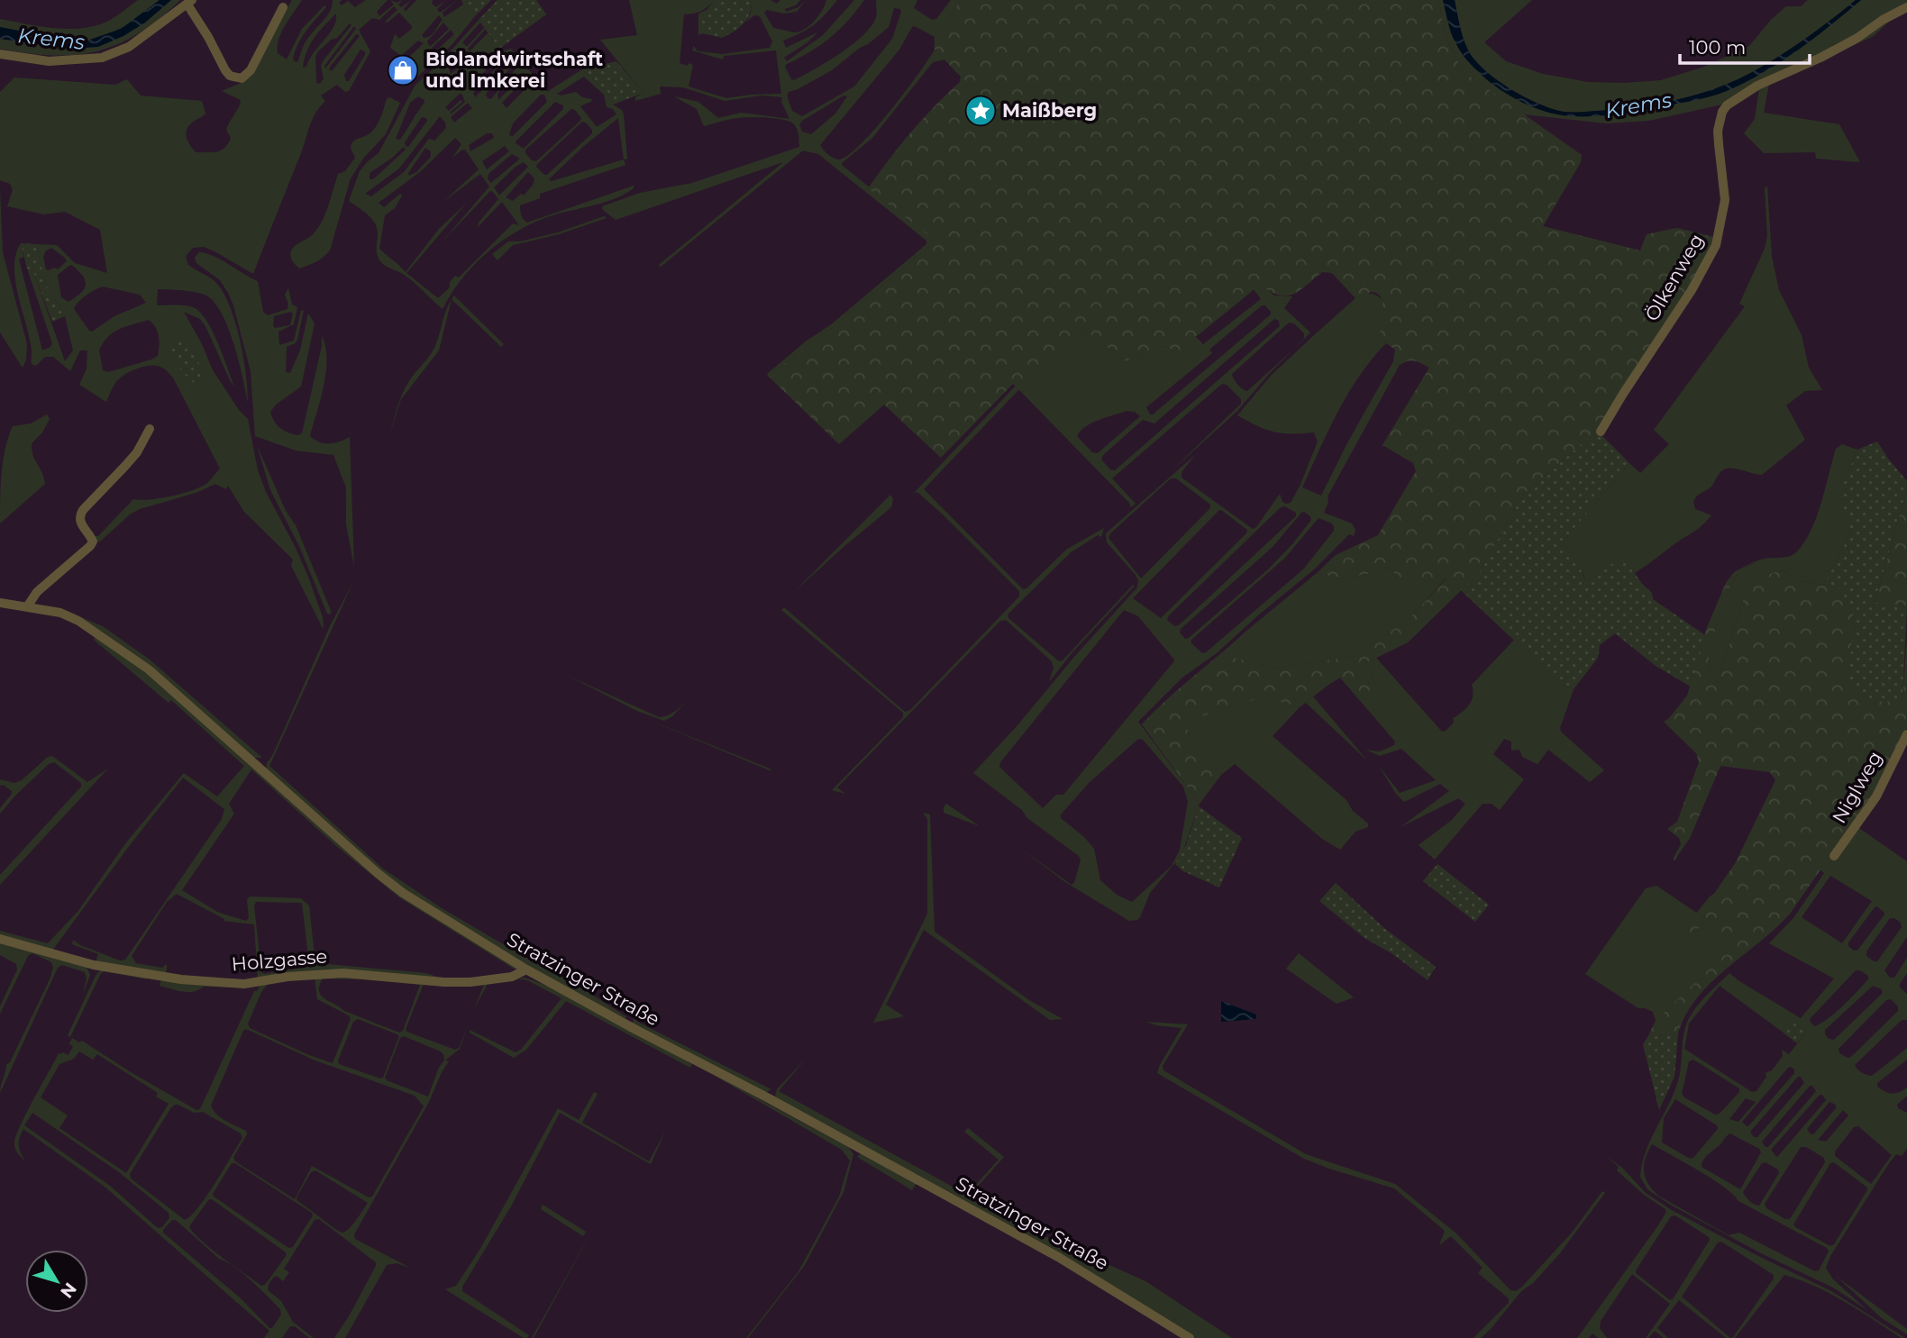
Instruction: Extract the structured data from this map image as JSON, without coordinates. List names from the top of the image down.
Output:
{
  "streets": {
    "street": [
      "Ölkenweg",
      "Niglweg",
      "Holzgasse",
      "Stratzinger Straße"
    ]
  },
  "crossings": [
    ["Holzgasse", "Stratzinger Straße"]
  ],
  "water": ["Krems"],
  "places": {
    "shop": ["Biolandwirtschaft und Imkerei"],
    "place": ["Maißberg"]
  },
  "scale_bar": "100 m",
  "north": "bottom right"
}
